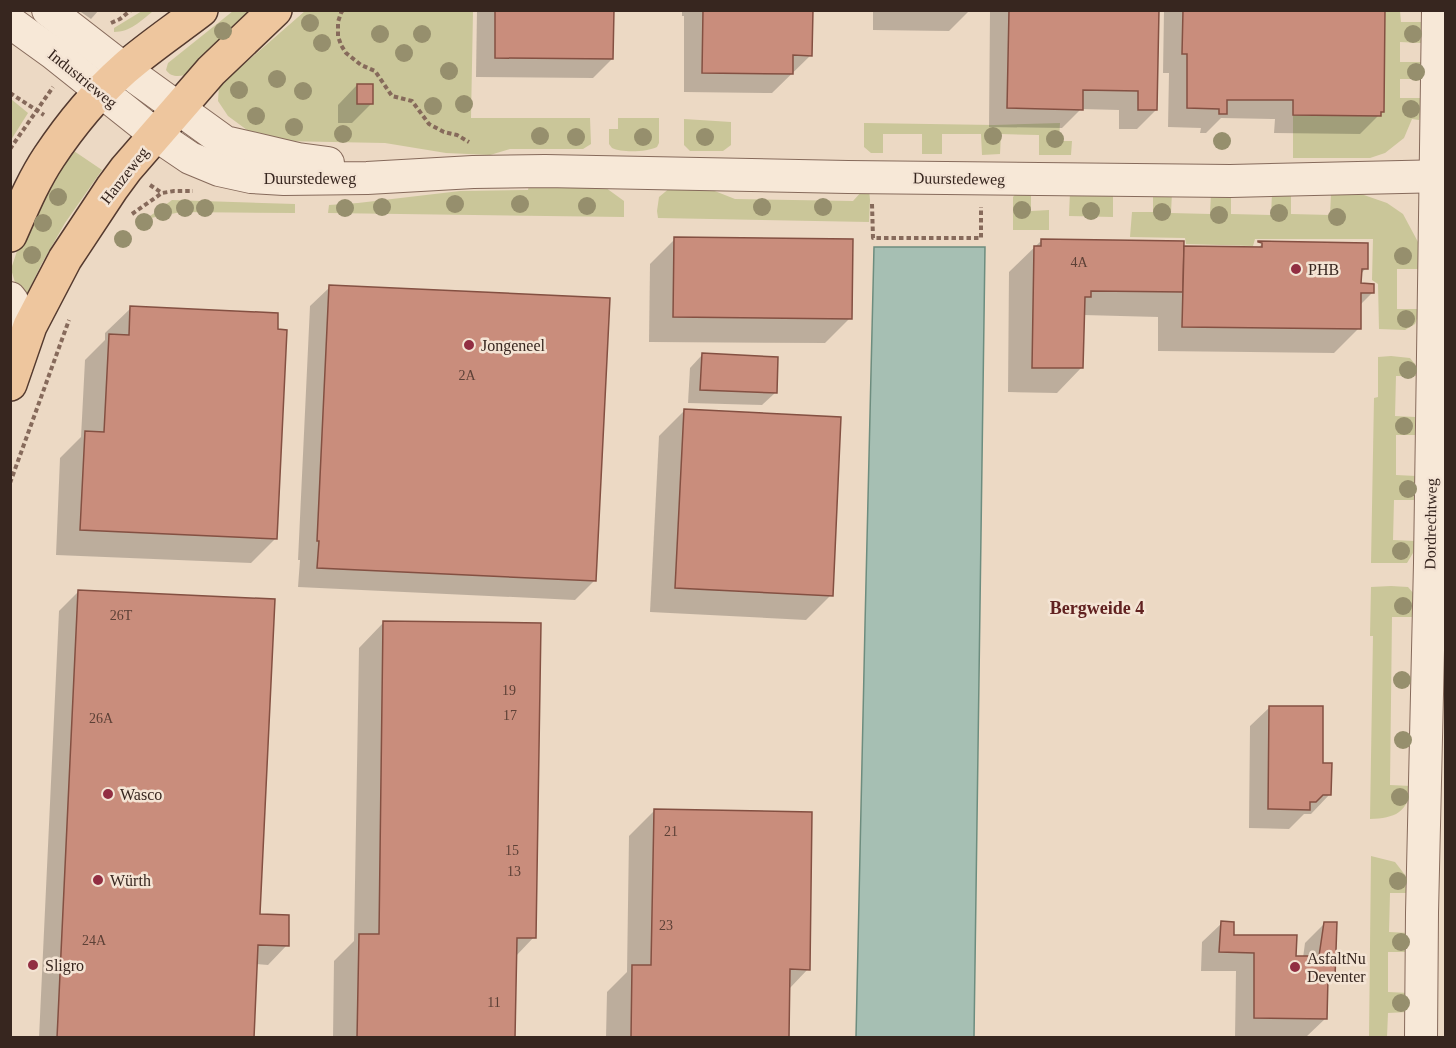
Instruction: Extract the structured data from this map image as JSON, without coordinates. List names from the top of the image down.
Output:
{
  "streets": {
    "main road": ["Hanzeweg"],
    "street": ["Industrieweg", "Duurstedeweg", "Dordrechtweg"]
  },
  "crossings": [
    ["Industrieweg", "Hanzeweg"],
    ["Industrieweg", "Duurstedeweg"],
    ["Hanzeweg", "Duurstedeweg"],
    ["Duurstedeweg", "Dordrechtweg"]
  ],
  "districts": ["Bergweide 4"],
  "places": [
    "PHB",
    "Jongeneel",
    "Wasco",
    "Würth",
    "Sligro",
    "AsfaltNu Deventer"
  ],
  "house_numbers": [
    "4A",
    "2A",
    "26T",
    "19",
    "17",
    "26A",
    "21",
    "15",
    "13",
    "23",
    "24A",
    "11"
  ]
}
